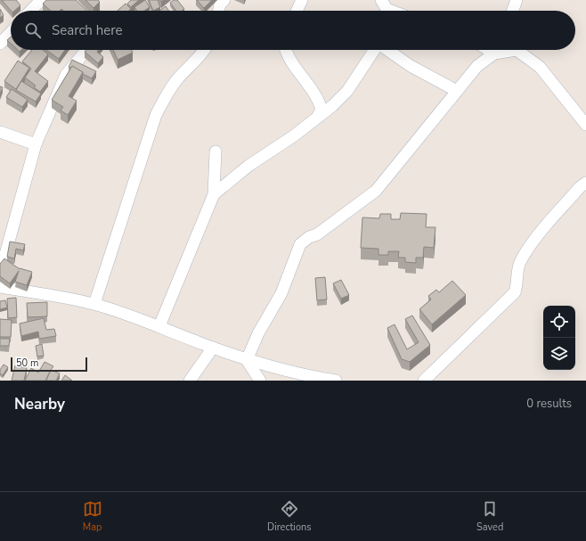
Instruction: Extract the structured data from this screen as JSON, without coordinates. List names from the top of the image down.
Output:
{
  "scale_bar": "50 m",
  "page": {
    "search": "Search here",
    "scale": "50 m",
    "heading": ["Nearby", "0 results"],
    "nav": ["Map", "Directions", "Saved"]
  }
}
